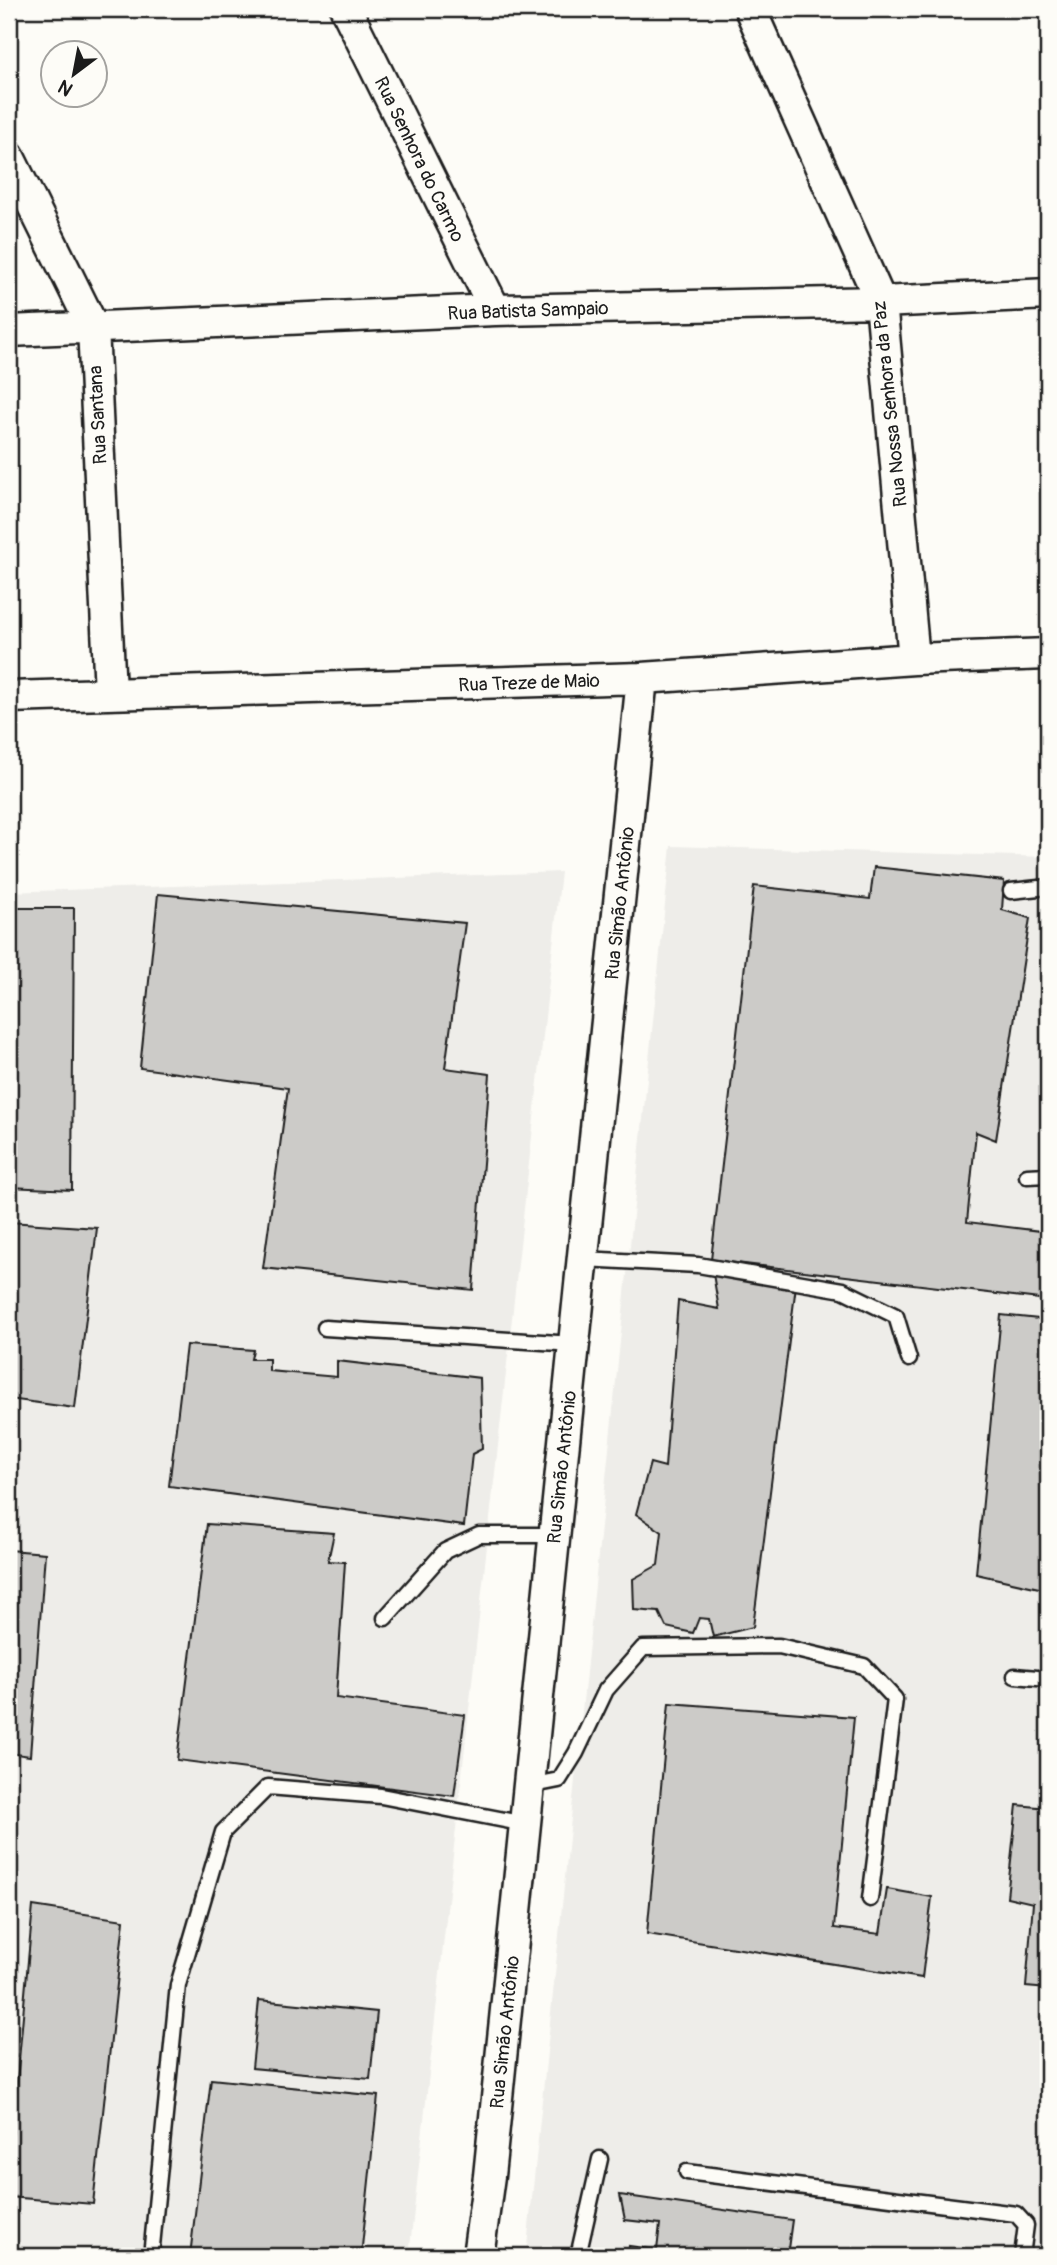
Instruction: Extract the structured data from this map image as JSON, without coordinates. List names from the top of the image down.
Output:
{
  "streets": {
    "street": [
      "Rua Senhora do Carmo",
      "Rua Batista Sampaio",
      "Rua Nossa Senhora da Paz",
      "Rua Santana",
      "Rua Treze de Maio",
      "Rua Simão Antônio"
    ]
  },
  "crossings": [
    ["Rua Senhora do Carmo", "Rua Batista Sampaio"],
    ["Rua Batista Sampaio", "Rua Nossa Senhora da Paz"],
    ["Rua Batista Sampaio", "Rua Santana"],
    ["Rua Nossa Senhora da Paz", "Rua Treze de Maio"],
    ["Rua Santana", "Rua Treze de Maio"],
    ["Rua Treze de Maio", "Rua Simão Antônio"]
  ],
  "north": "bottom left"
}
